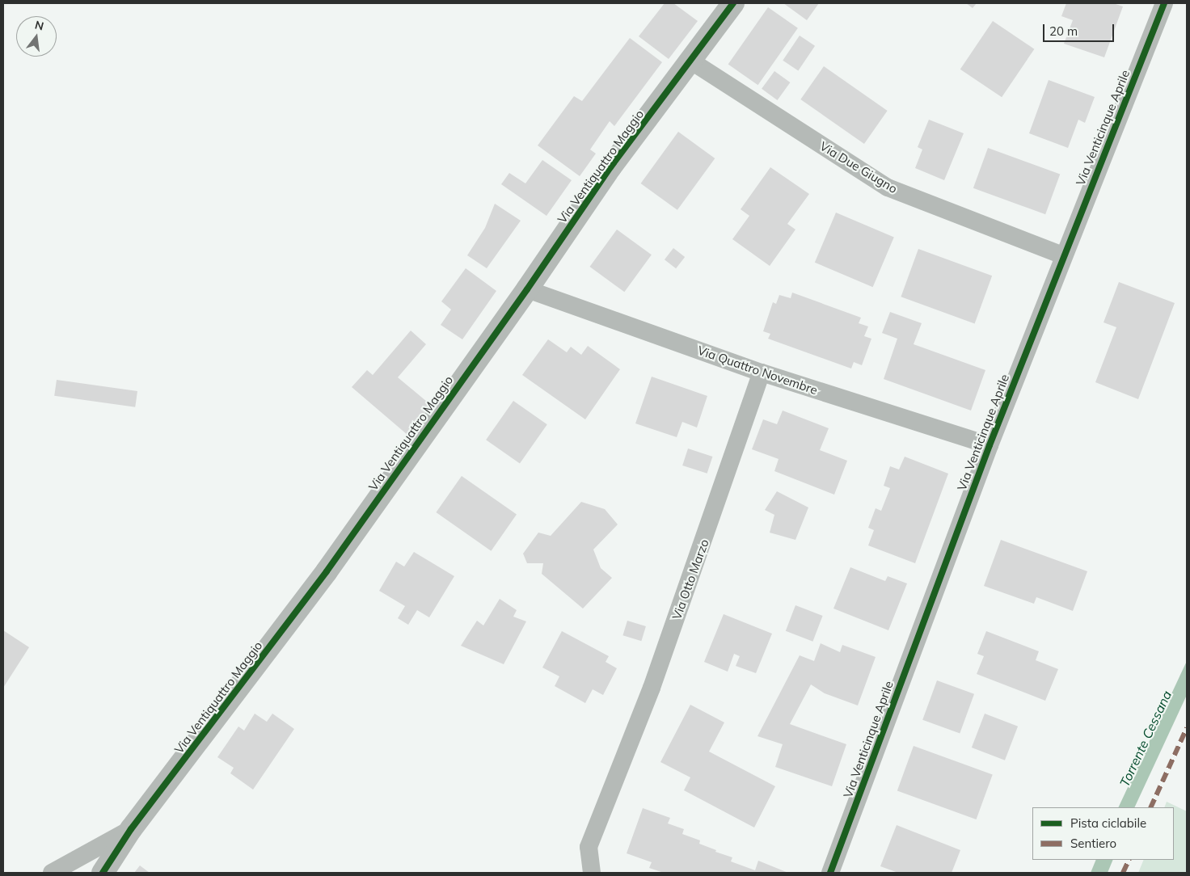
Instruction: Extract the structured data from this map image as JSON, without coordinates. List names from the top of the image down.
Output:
{
  "streets": {
    "street": [
      "Via Venticinque Aprile",
      "Via Ventiquattro Maggio",
      "Via Due Giugno",
      "Via Quattro Novembre",
      "Via Otto Marzo"
    ]
  },
  "crossings": [
    ["Via Venticinque Aprile", "Via Due Giugno"],
    ["Via Venticinque Aprile", "Via Quattro Novembre"],
    ["Via Ventiquattro Maggio", "Via Due Giugno"],
    ["Via Ventiquattro Maggio", "Via Quattro Novembre"],
    ["Via Quattro Novembre", "Via Otto Marzo"]
  ],
  "water": ["Torrente Cessana"],
  "legend": ["Pista ciclabile", "Sentiero"],
  "scale_bar": "20 m",
  "north": "top"
}
